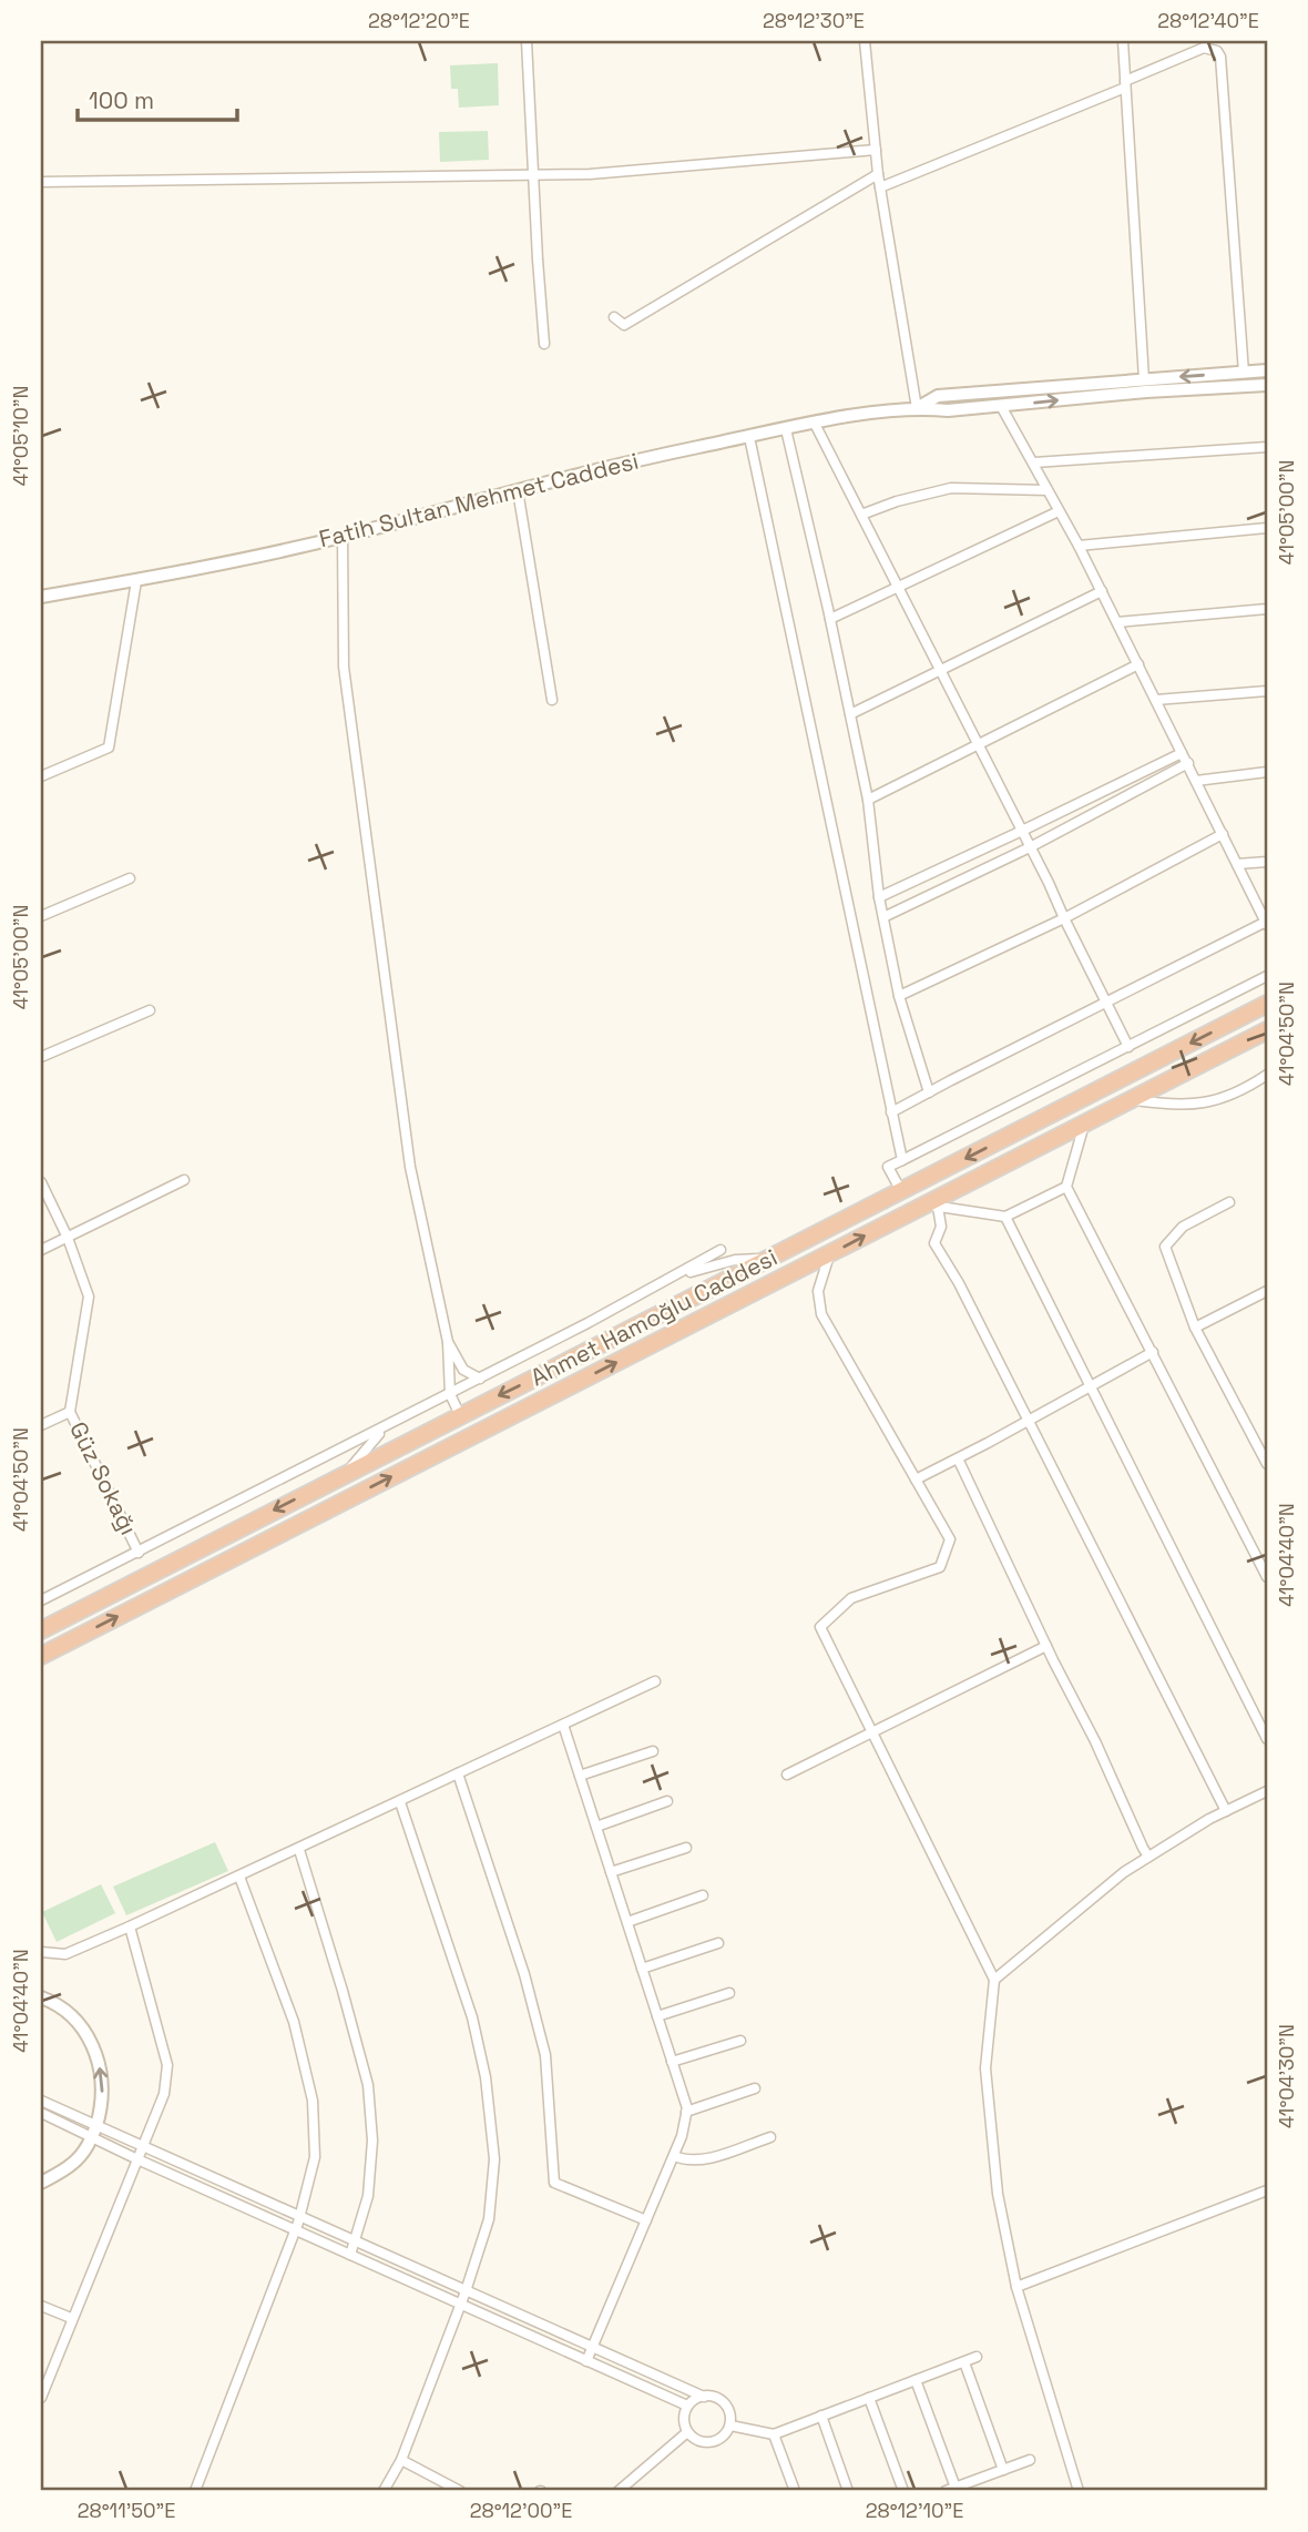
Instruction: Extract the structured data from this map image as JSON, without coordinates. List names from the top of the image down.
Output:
{
  "streets": {
    "highway": ["Ahmet Hamoğlu Caddesi"],
    "main road": ["Fatih Sultan Mehmet Caddesi"],
    "street": ["Güz Sokağı"]
  },
  "scale_bar": "100 m",
  "coordinates": [
    "28°12'20\"E",
    "28°12'30\"E",
    "28°12'40\"E",
    "41°05'10\"N",
    "41°05'00\"N",
    "41°04'50\"N",
    "41°04'40\"N",
    "41°04'30\"N",
    "28°11'50\"E",
    "28°12'00\"E",
    "28°12'10\"E"
  ]
}
